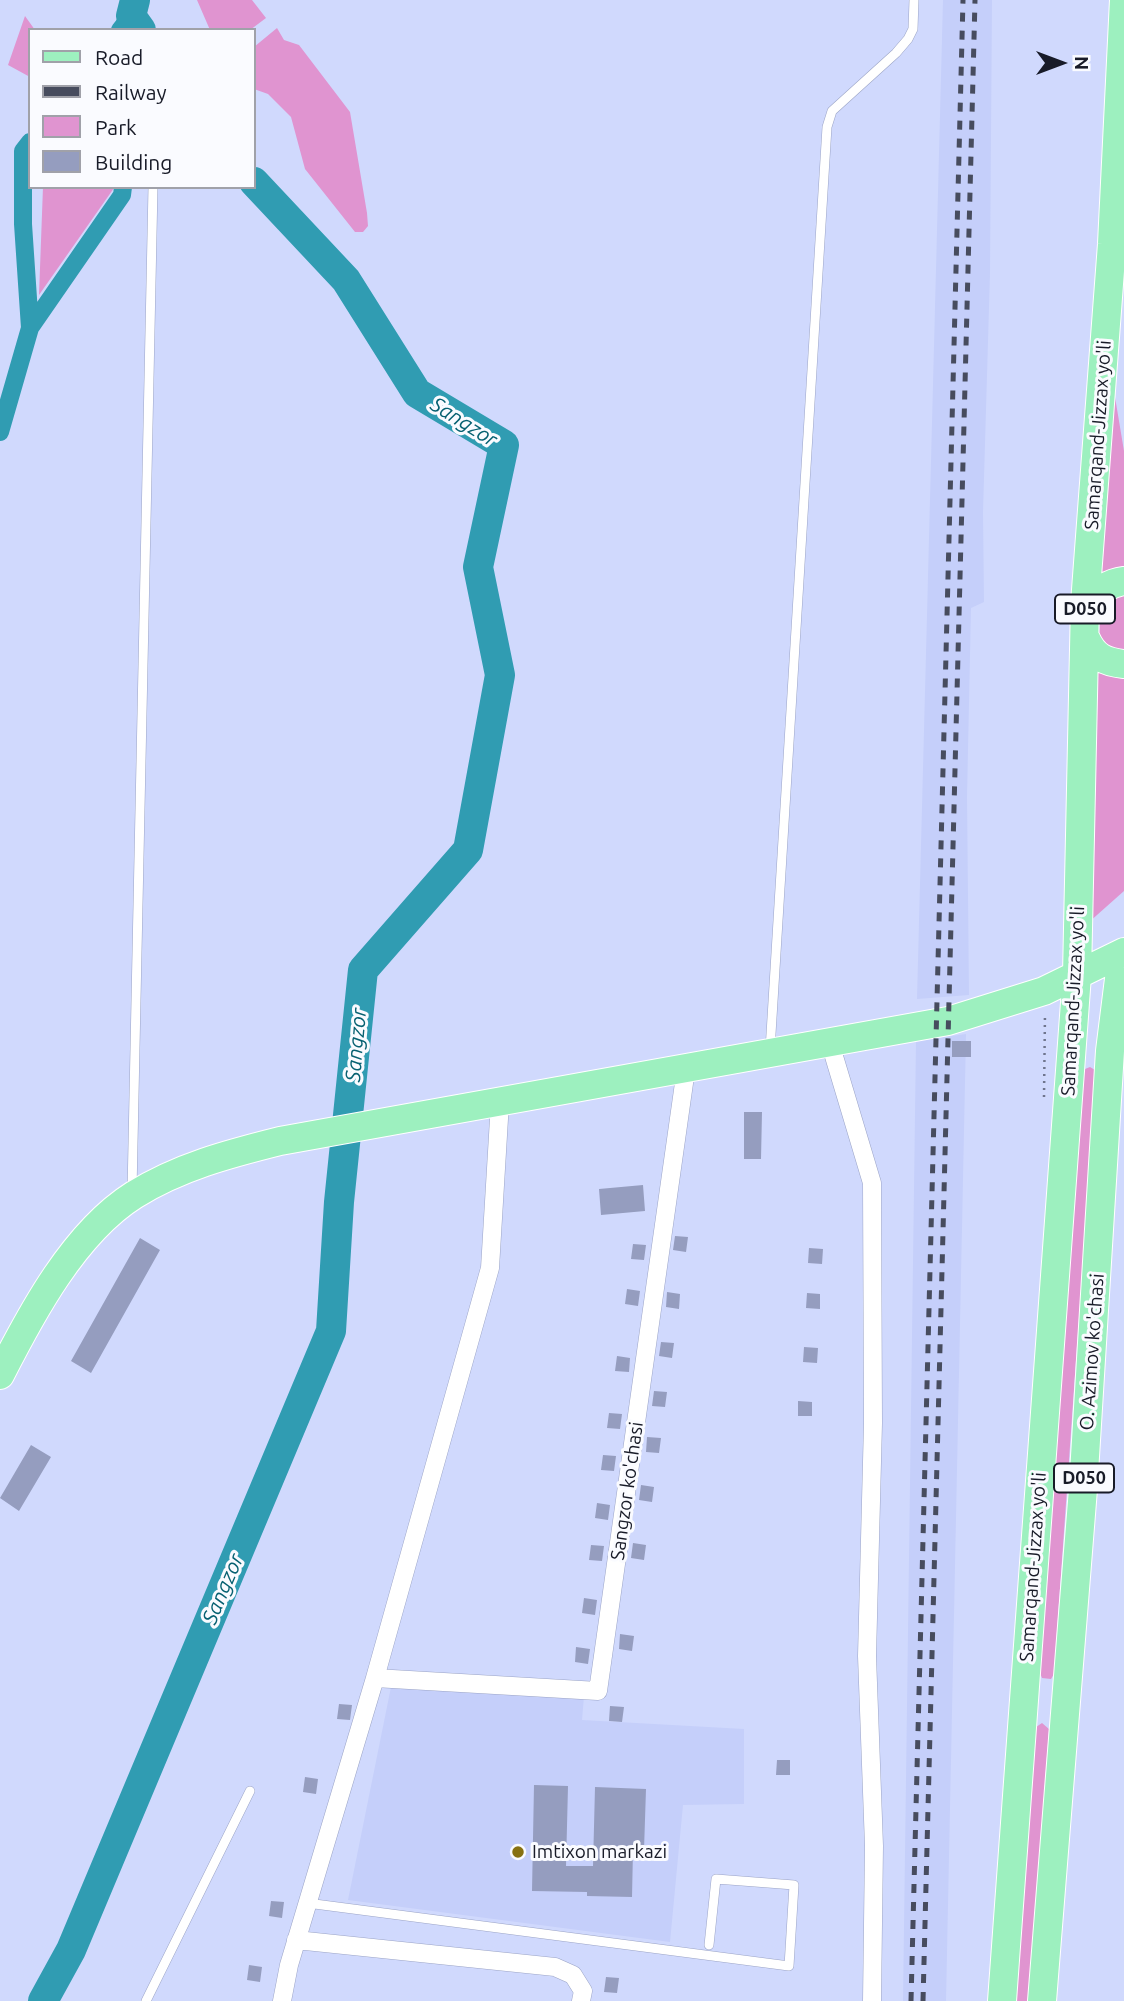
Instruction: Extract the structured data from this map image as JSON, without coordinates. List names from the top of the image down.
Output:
{
  "streets": {
    "main road": ["Samarqand-Jizzax yo'li", "D050", "O. Azimov ko'chasi"],
    "street": ["Sangzor ko'chasi"]
  },
  "crossings": [
    ["Samarqand-Jizzax yo'li", "D050"],
    ["D050", "O. Azimov ko'chasi"]
  ],
  "water": ["Sangzor"],
  "places": ["Imtixon markazi"],
  "legend": [
    "Road",
    "Railway",
    "Park",
    "Building"
  ],
  "north": "right"
}
